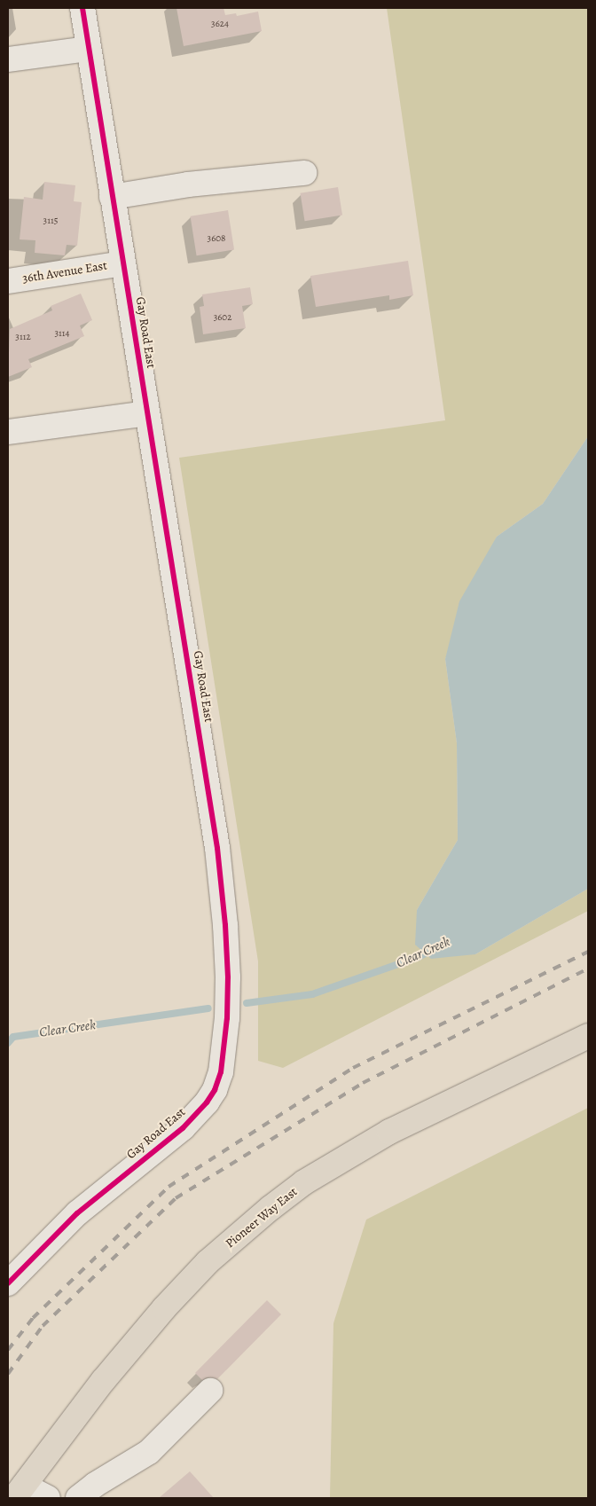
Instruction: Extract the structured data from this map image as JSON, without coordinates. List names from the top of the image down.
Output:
{
  "streets": {
    "main road": ["Pioneer Way East"],
    "street": ["36th Avenue East", "Gay Road East"]
  },
  "crossings": [
    ["36th Avenue East", "Gay Road East"]
  ],
  "water": ["Clear Creek"],
  "house_numbers": [
    "3624",
    "3115",
    "3608",
    "3602",
    "3114",
    "3112"
  ]
}
